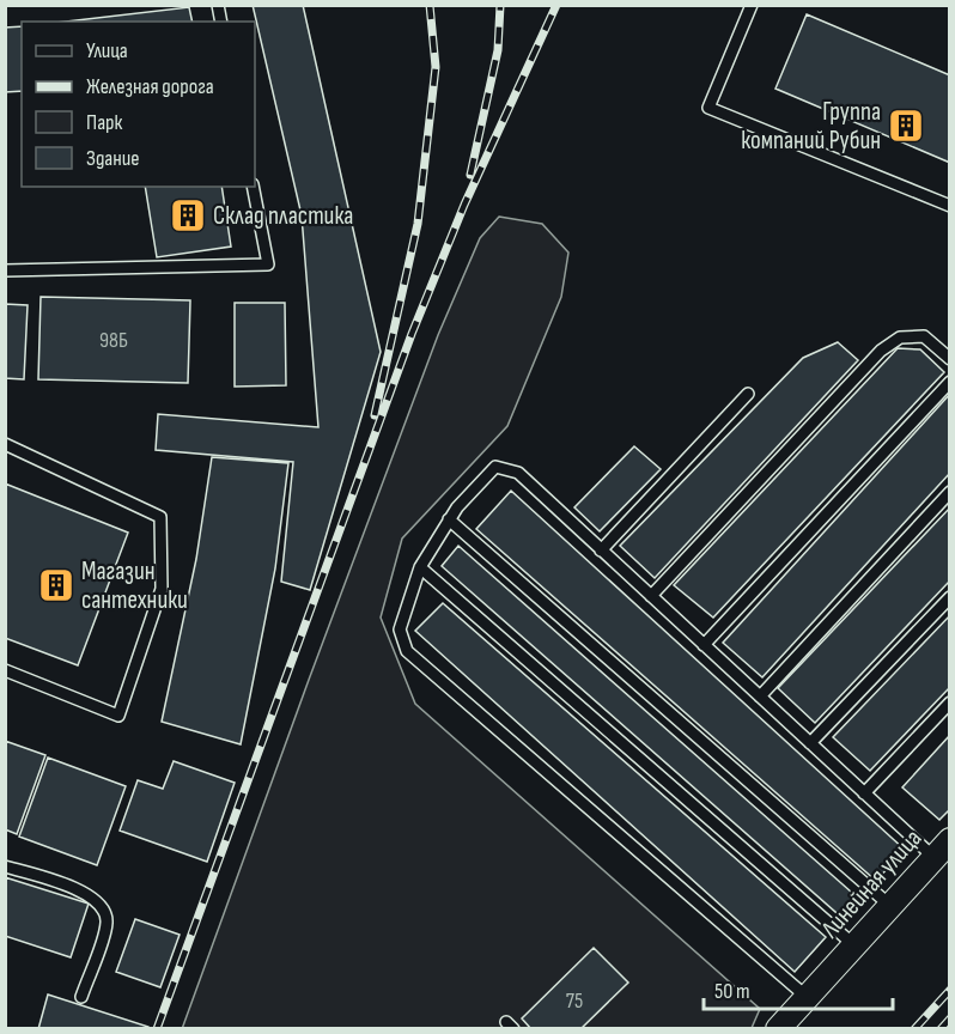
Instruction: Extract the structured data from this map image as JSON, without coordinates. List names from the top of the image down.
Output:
{
  "streets": {
    "street": ["Линейная улица"]
  },
  "places": {
    "building": ["Группа компаний Рубин", "Склад пластика", "Магазин сантехники"]
  },
  "house_numbers": ["98Б", "75"],
  "legend": [
    "Улица",
    "Железная дорога",
    "Парк",
    "Здание"
  ],
  "scale_bar": "50 m"
}
